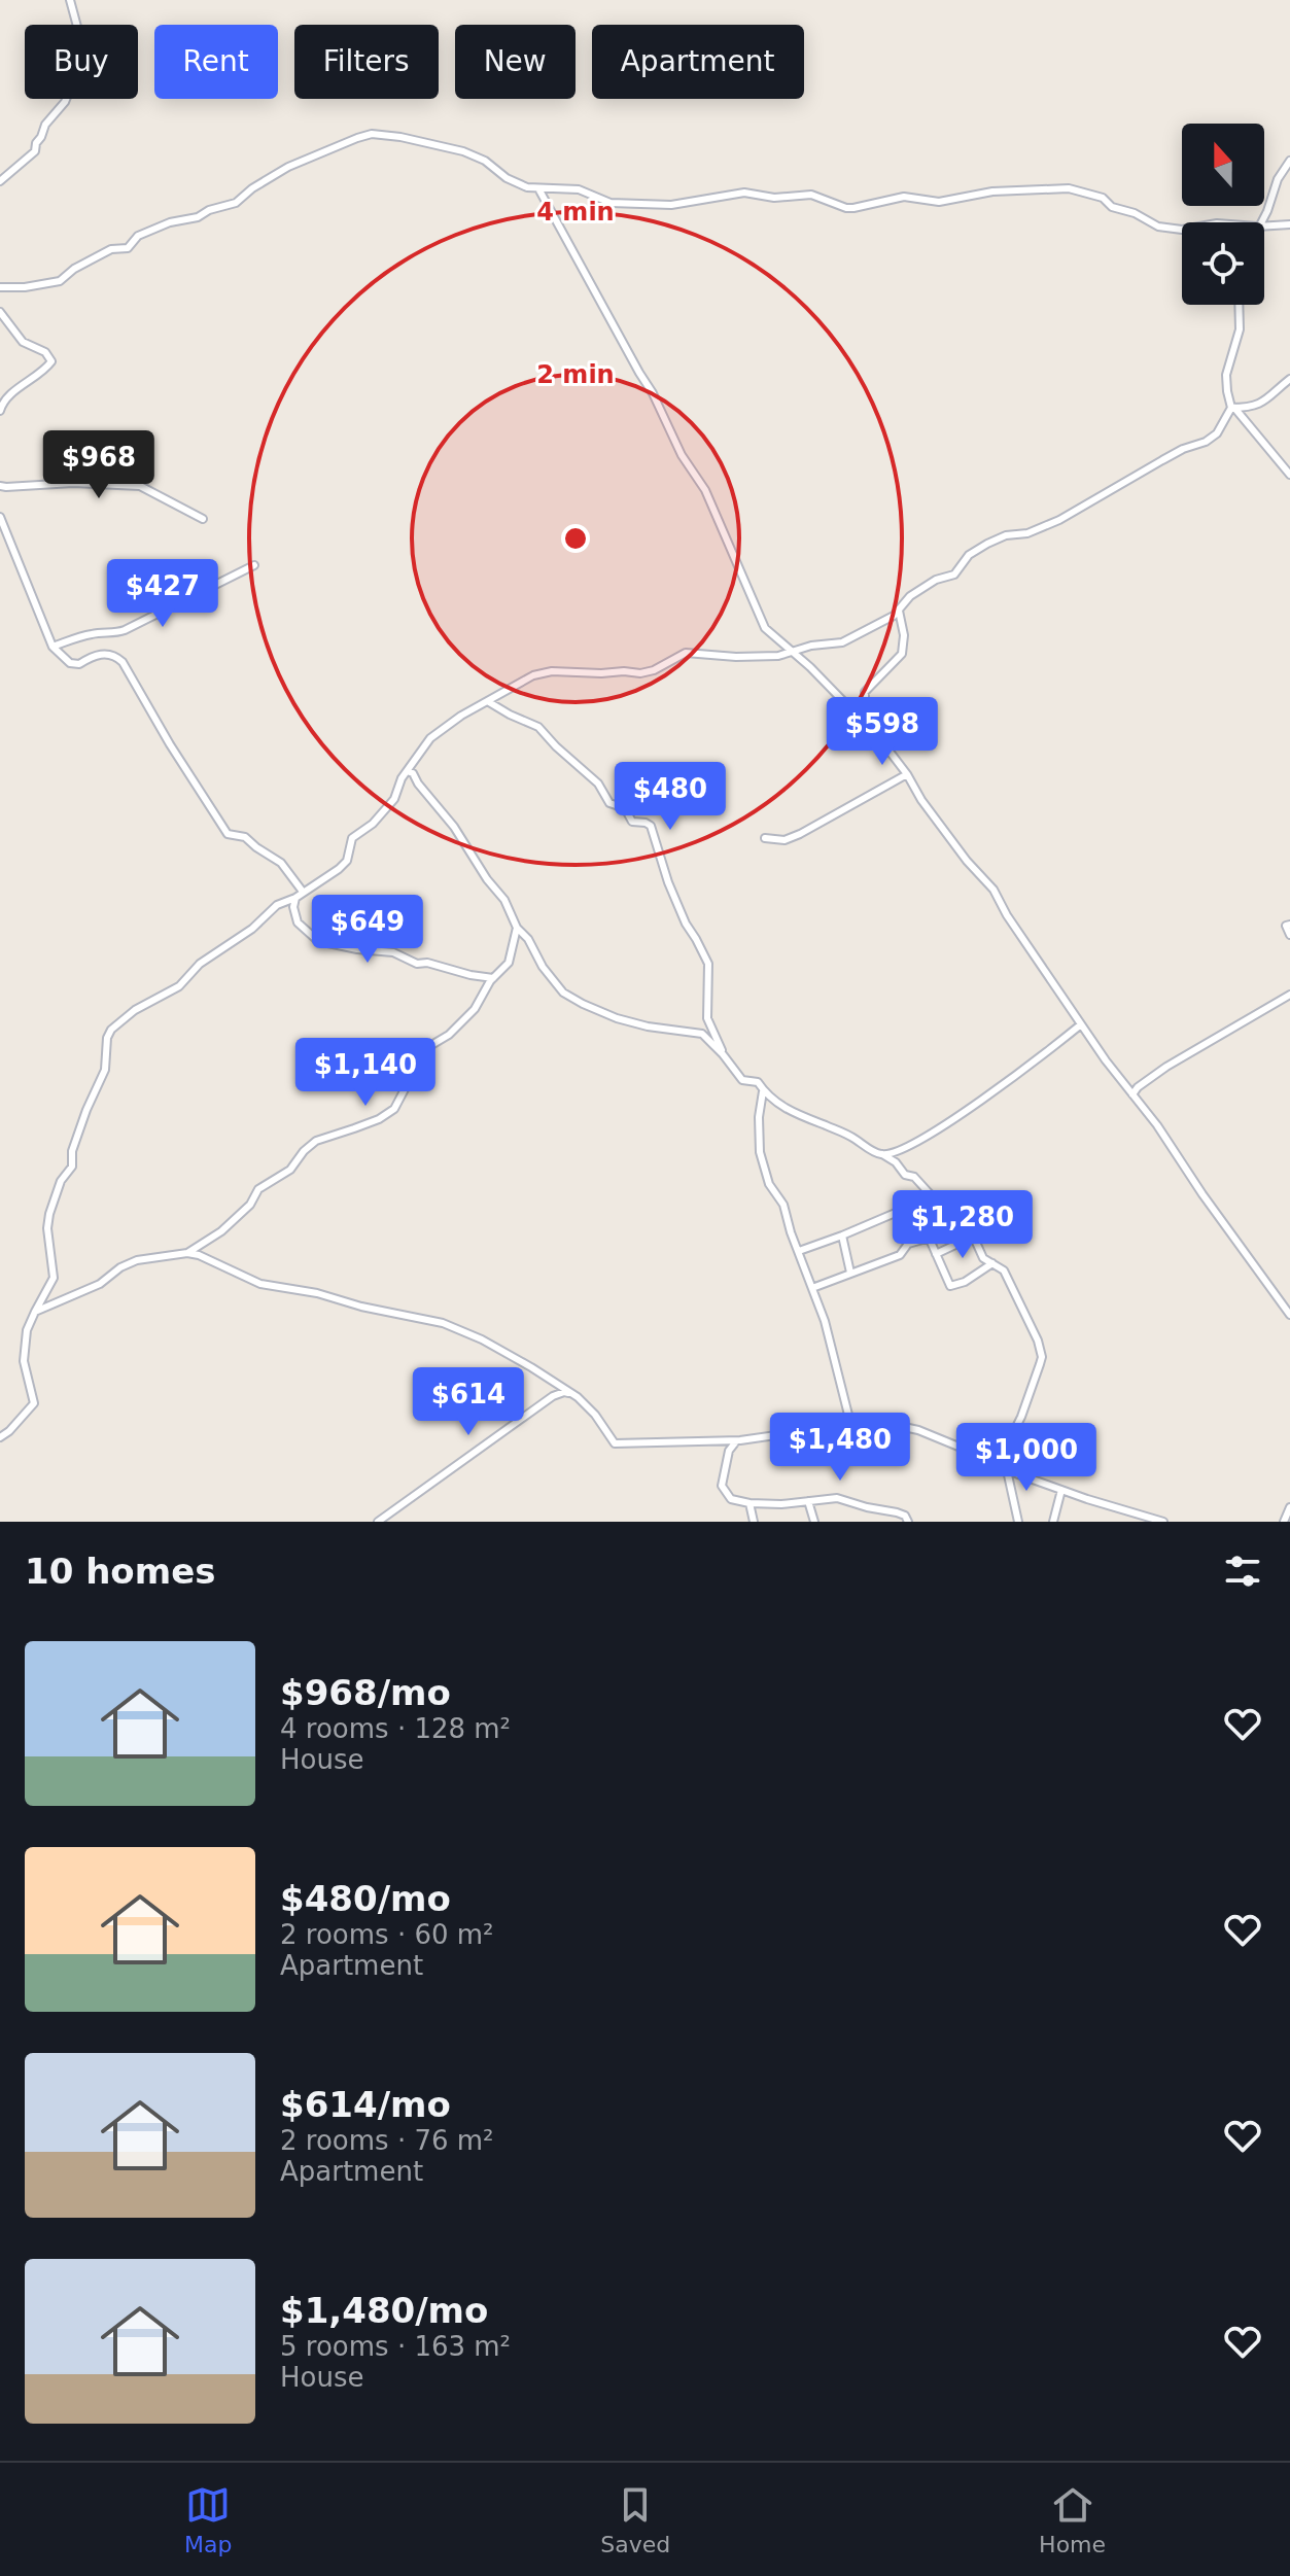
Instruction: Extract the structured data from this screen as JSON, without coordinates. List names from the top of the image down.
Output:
{
  "north": "top",
  "page": {
    "chip": [
      "Buy",
      "Rent",
      "Filters",
      "New",
      "Apartment"
    ],
    "price": [
      "$968",
      "$427",
      "$598",
      "$480",
      "$649",
      "$1,140",
      "$1,280",
      "$614",
      "$1,480",
      "$1,000"
    ],
    "heading": "10 homes",
    "list": [
      {
        "name": "$968/mo",
        "note": "4 rooms · 128 m² · House"
      },
      {
        "name": "$480/mo",
        "note": "2 rooms · 60 m² · Apartment"
      },
      {
        "name": "$614/mo",
        "note": "2 rooms · 76 m² · Apartment"
      },
      {
        "name": "$1,480/mo",
        "note": "5 rooms · 163 m² · House"
      }
    ],
    "tabs": ["Map", "Saved", "Home"]
  },
  "rings": ["4 min", "2 min"]
}
